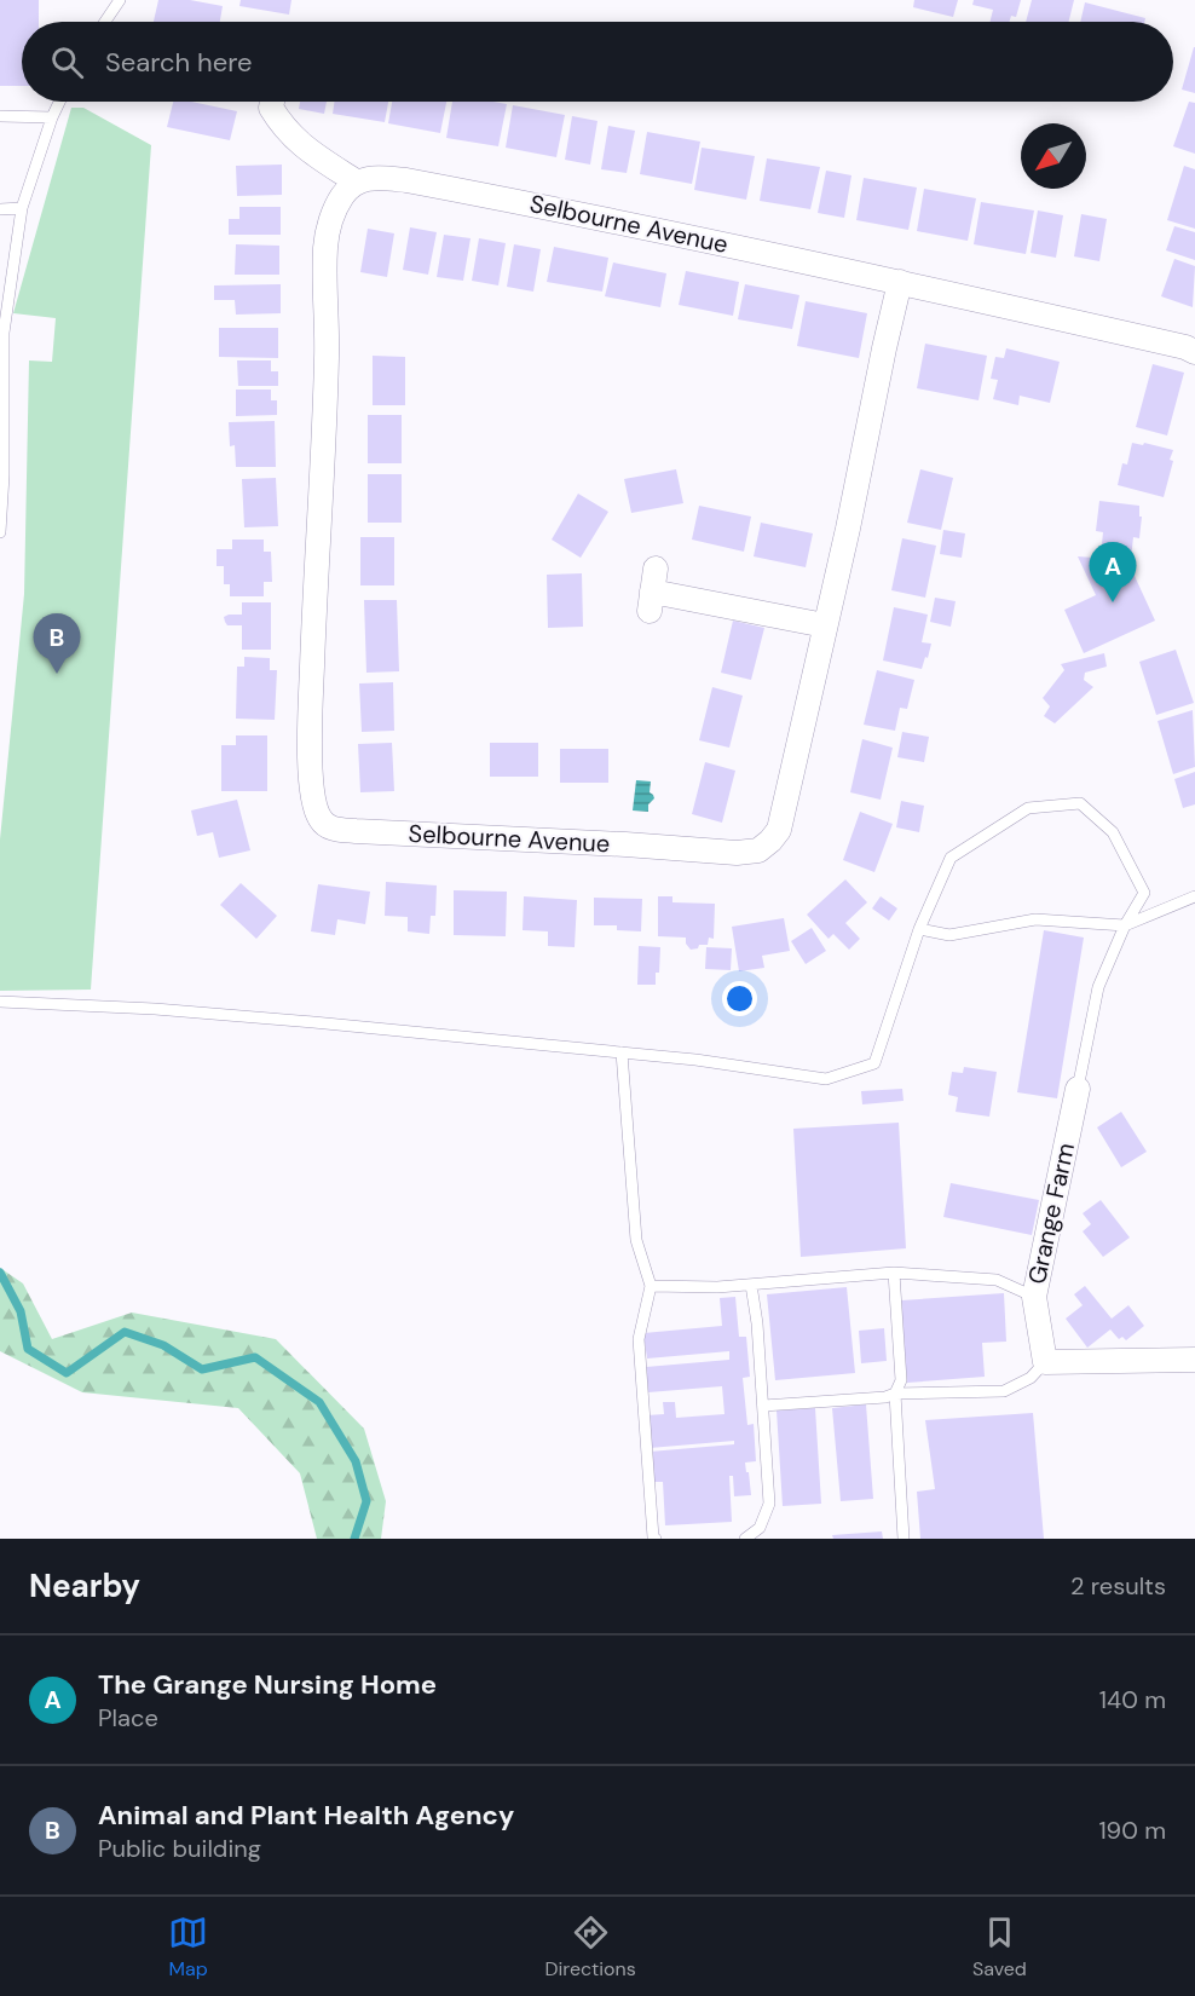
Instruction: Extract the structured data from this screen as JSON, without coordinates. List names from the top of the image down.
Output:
{
  "streets": {
    "street": ["Selbourne Avenue", "Grange Farm"]
  },
  "north": "bottom left",
  "page": {
    "search": "Search here",
    "pins": ["A", "B"],
    "heading": ["Nearby", "2 results"],
    "list": [
      {
        "mark": "A",
        "name": "The Grange Nursing Home",
        "note": "Place",
        "value": "140 m"
      },
      {
        "mark": "B",
        "name": "Animal and Plant Health Agency",
        "note": "Public building",
        "value": "190 m"
      }
    ],
    "nav": ["Map", "Directions", "Saved"]
  }
}
